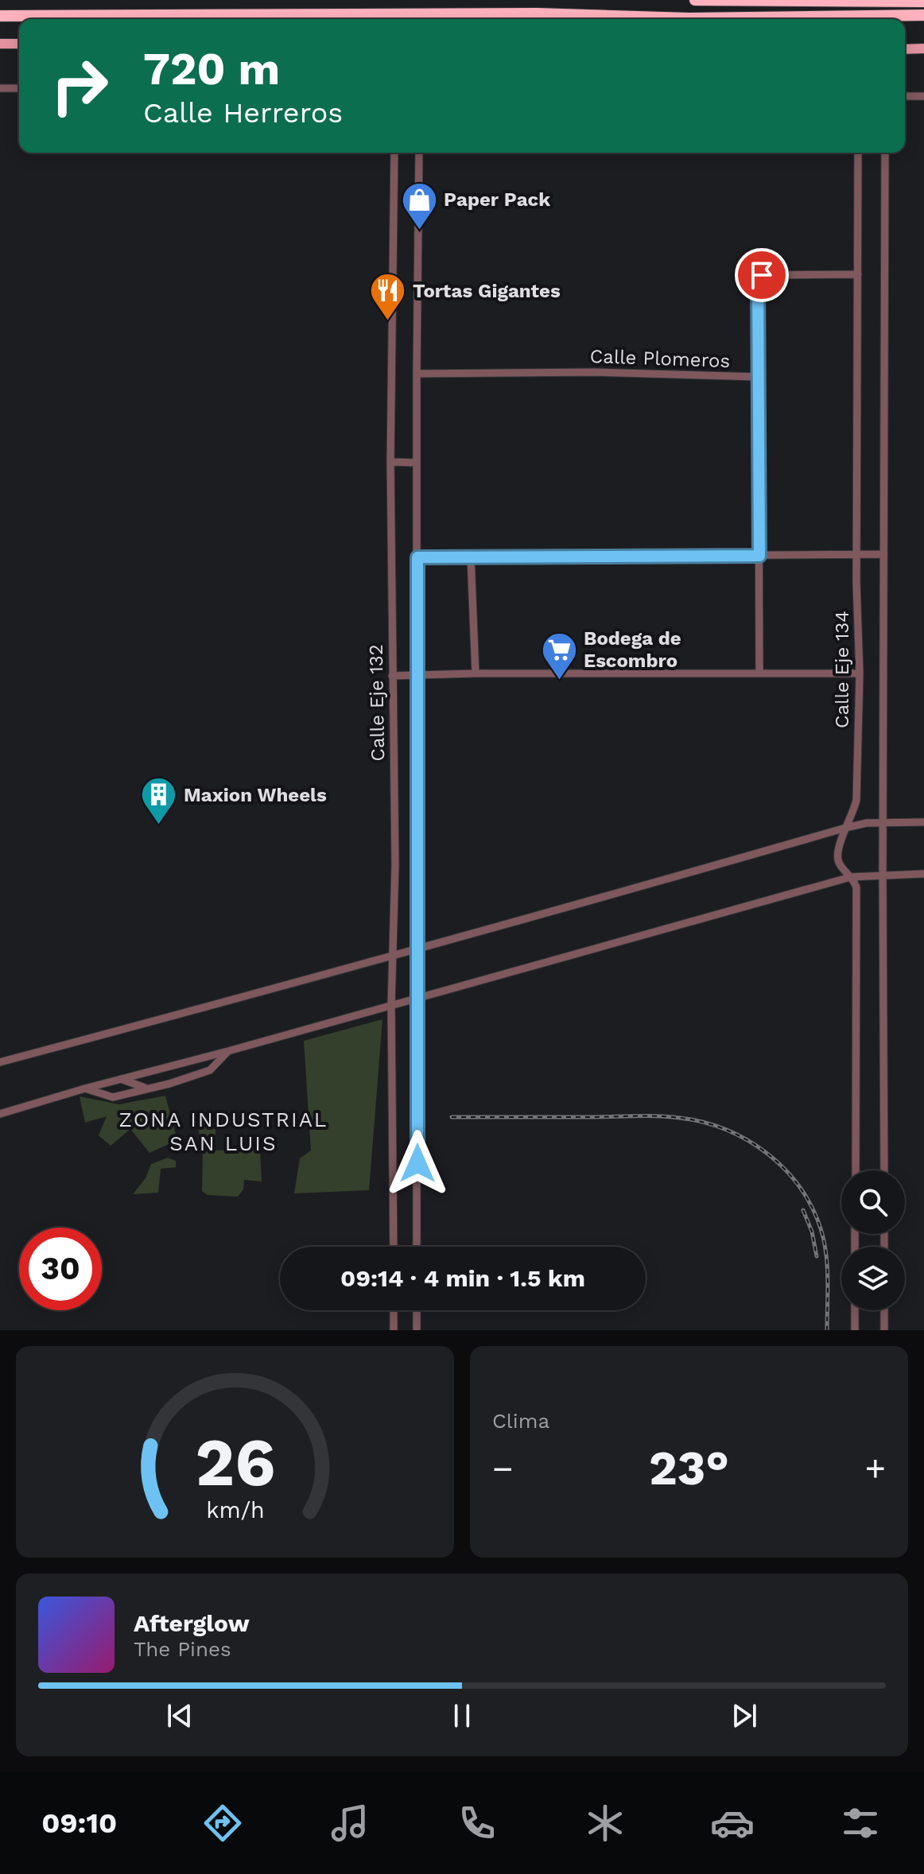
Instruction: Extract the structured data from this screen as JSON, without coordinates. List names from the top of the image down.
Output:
{
  "streets": {
    "street": ["Calle Plomeros", "Calle Eje 134", "Calle Eje 132"]
  },
  "crossings": [
    ["Calle Plomeros", "Calle Eje 132"]
  ],
  "districts": ["ZONA INDUSTRIAL SAN LUIS"],
  "places": {
    "shop": ["Paper Pack"],
    "restaurant": ["Tortas Gigantes"],
    "supermarket": ["Bodega de Escombro"],
    "building": ["Maxion Wheels"]
  },
  "page": {
    "turn": ["720 m", "Calle Herreros"],
    "limit": "30",
    "trip": "09:14 · 4 min · 1.5 km",
    "tile": "Clima",
    "heat": ["−", "23°", "+"],
    "song": ["Afterglow", "The Pines"],
    "tabs": "09:10",
    "gauge": ["26", "km/h"]
  }
}
